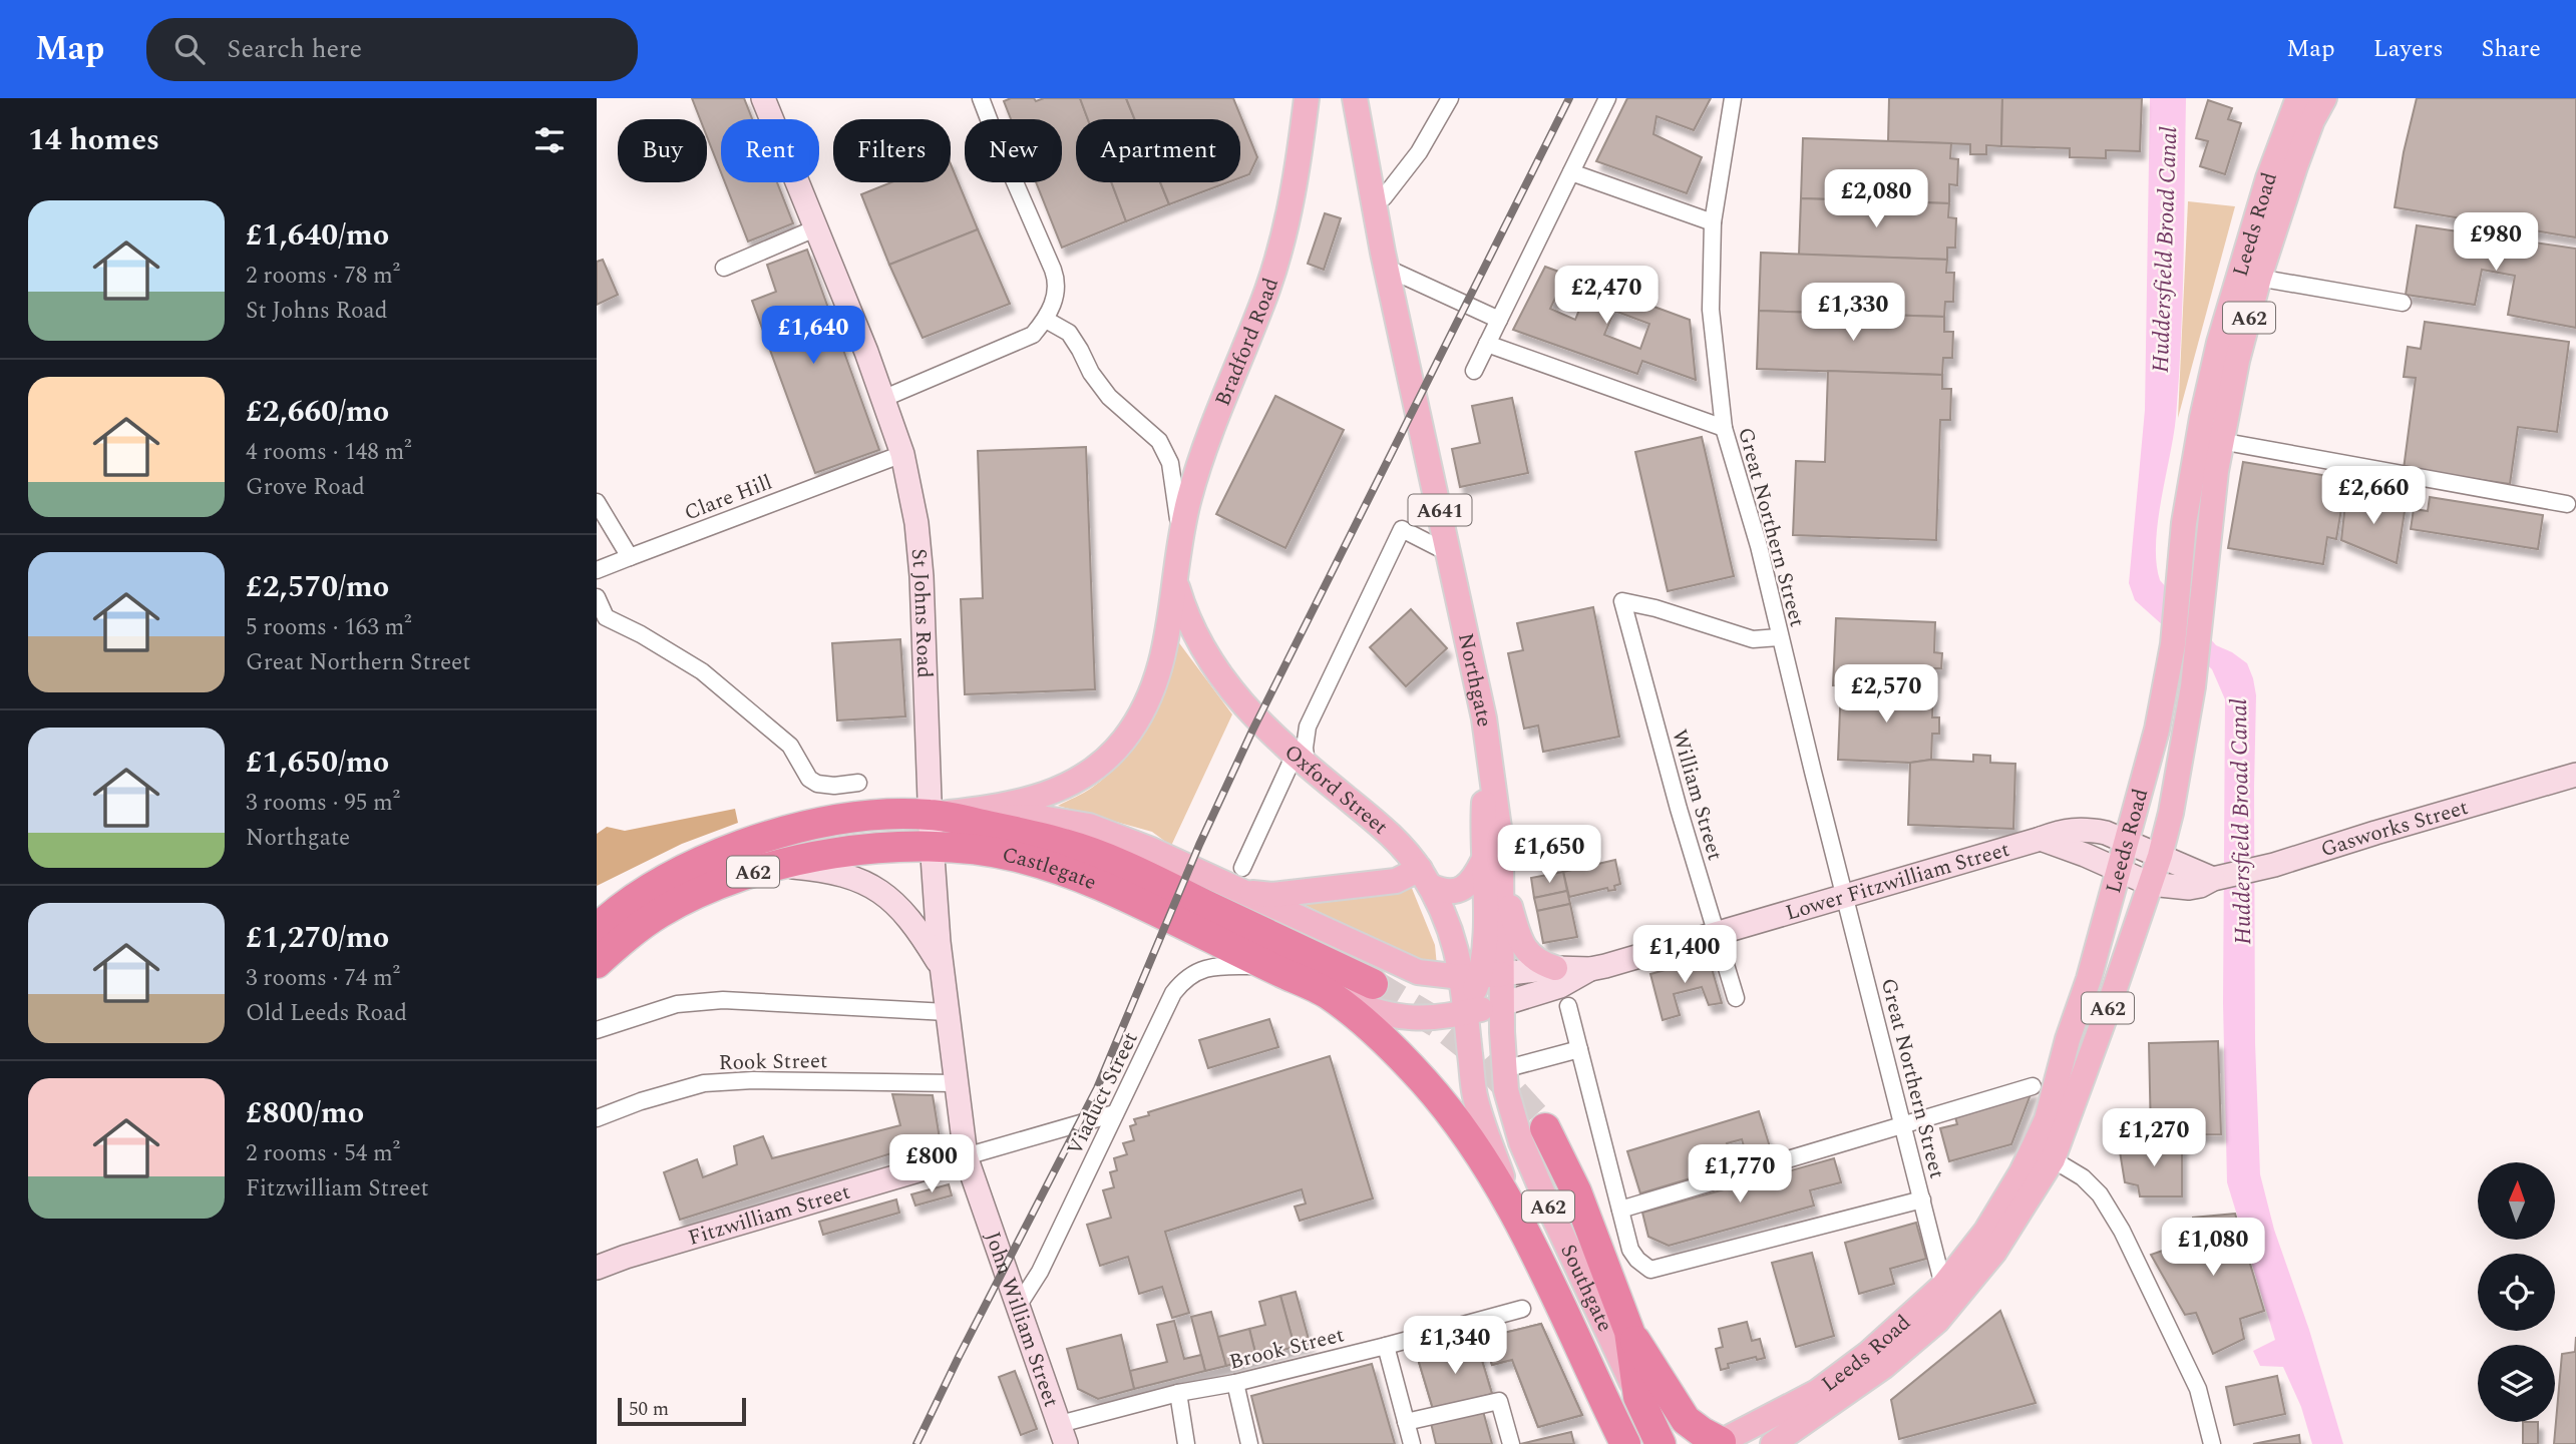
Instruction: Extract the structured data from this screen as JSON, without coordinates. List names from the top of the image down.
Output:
{
  "streets": {
    "highway": ["A62", "Castlegate", "Southgate"],
    "main road": [
      "Leeds Road",
      "Bradford Road",
      "A641",
      "Northgate",
      "Oxford Street"
    ],
    "street": [
      "Clare Hill",
      "Great Northern Street",
      "St Johns Road",
      "William Street",
      "Gasworks Street",
      "Lower Fitzwilliam Street",
      "Rook Street",
      "Viaduct Street",
      "Fitzwilliam Street",
      "John William Street",
      "Brook Street"
    ]
  },
  "crossings": [
    ["Leeds Road", "A62"],
    ["Leeds Road", "Great Northern Street"],
    ["Leeds Road", "Gasworks Street"],
    ["Leeds Road", "Lower Fitzwilliam Street"],
    ["A62", "Southgate"],
    ["Bradford Road", "St Johns Road"],
    ["Bradford Road", "Oxford Street"],
    ["Bradford Road", "Castlegate"],
    ["Clare Hill", "St Johns Road"],
    ["A641", "Northgate"],
    ["A641", "Oxford Street"],
    ["A641", "Castlegate"],
    ["A641", "Lower Fitzwilliam Street"],
    ["A641", "Southgate"],
    ["Great Northern Street", "William Street"],
    ["Great Northern Street", "Lower Fitzwilliam Street"],
    ["St Johns Road", "Castlegate"],
    ["St Johns Road", "Rook Street"],
    ["St Johns Road", "Fitzwilliam Street"],
    ["St Johns Road", "John William Street"],
    ["Northgate", "Oxford Street"],
    ["Northgate", "Castlegate"],
    ["Northgate", "Lower Fitzwilliam Street"],
    ["Northgate", "Southgate"],
    ["Oxford Street", "Castlegate"],
    ["Oxford Street", "Lower Fitzwilliam Street"],
    ["William Street", "Lower Fitzwilliam Street"],
    ["Castlegate", "Lower Fitzwilliam Street"],
    ["Castlegate", "Viaduct Street"],
    ["Castlegate", "Southgate"],
    ["Lower Fitzwilliam Street", "Southgate"],
    ["Viaduct Street", "Fitzwilliam Street"],
    ["Viaduct Street", "John William Street"],
    ["Fitzwilliam Street", "John William Street"],
    ["John William Street", "Brook Street"]
  ],
  "water": ["Huddersfield Broad Canal"],
  "scale_bar": "50 m",
  "north": "top",
  "page": {
    "header": "Map",
    "search": "Search here",
    "nav": ["Map", "Layers", "Share"],
    "heading": "14 homes",
    "chip": [
      "Buy",
      "Rent",
      "Filters",
      "New",
      "Apartment"
    ],
    "price": [
      "£2,080",
      "£980",
      "£2,470",
      "£1,330",
      "£1,640",
      "£2,660",
      "£2,570",
      "£1,650",
      "£1,400",
      "£1,270",
      "£800",
      "£1,770",
      "£1,080",
      "£1,340"
    ],
    "list": [
      {
        "name": "£1,640/mo",
        "note": "2 rooms · 78 m² · St Johns Road"
      },
      {
        "name": "£2,660/mo",
        "note": "4 rooms · 148 m² · Grove Road"
      },
      {
        "name": "£2,570/mo",
        "note": "5 rooms · 163 m² · Great Northern Street"
      },
      {
        "name": "£1,650/mo",
        "note": "3 rooms · 95 m² · Northgate"
      },
      {
        "name": "£1,270/mo",
        "note": "3 rooms · 74 m² · Old Leeds Road"
      },
      {
        "name": "£800/mo",
        "note": "2 rooms · 54 m² · Fitzwilliam Street"
      }
    ],
    "scale": "50 m"
  }
}
